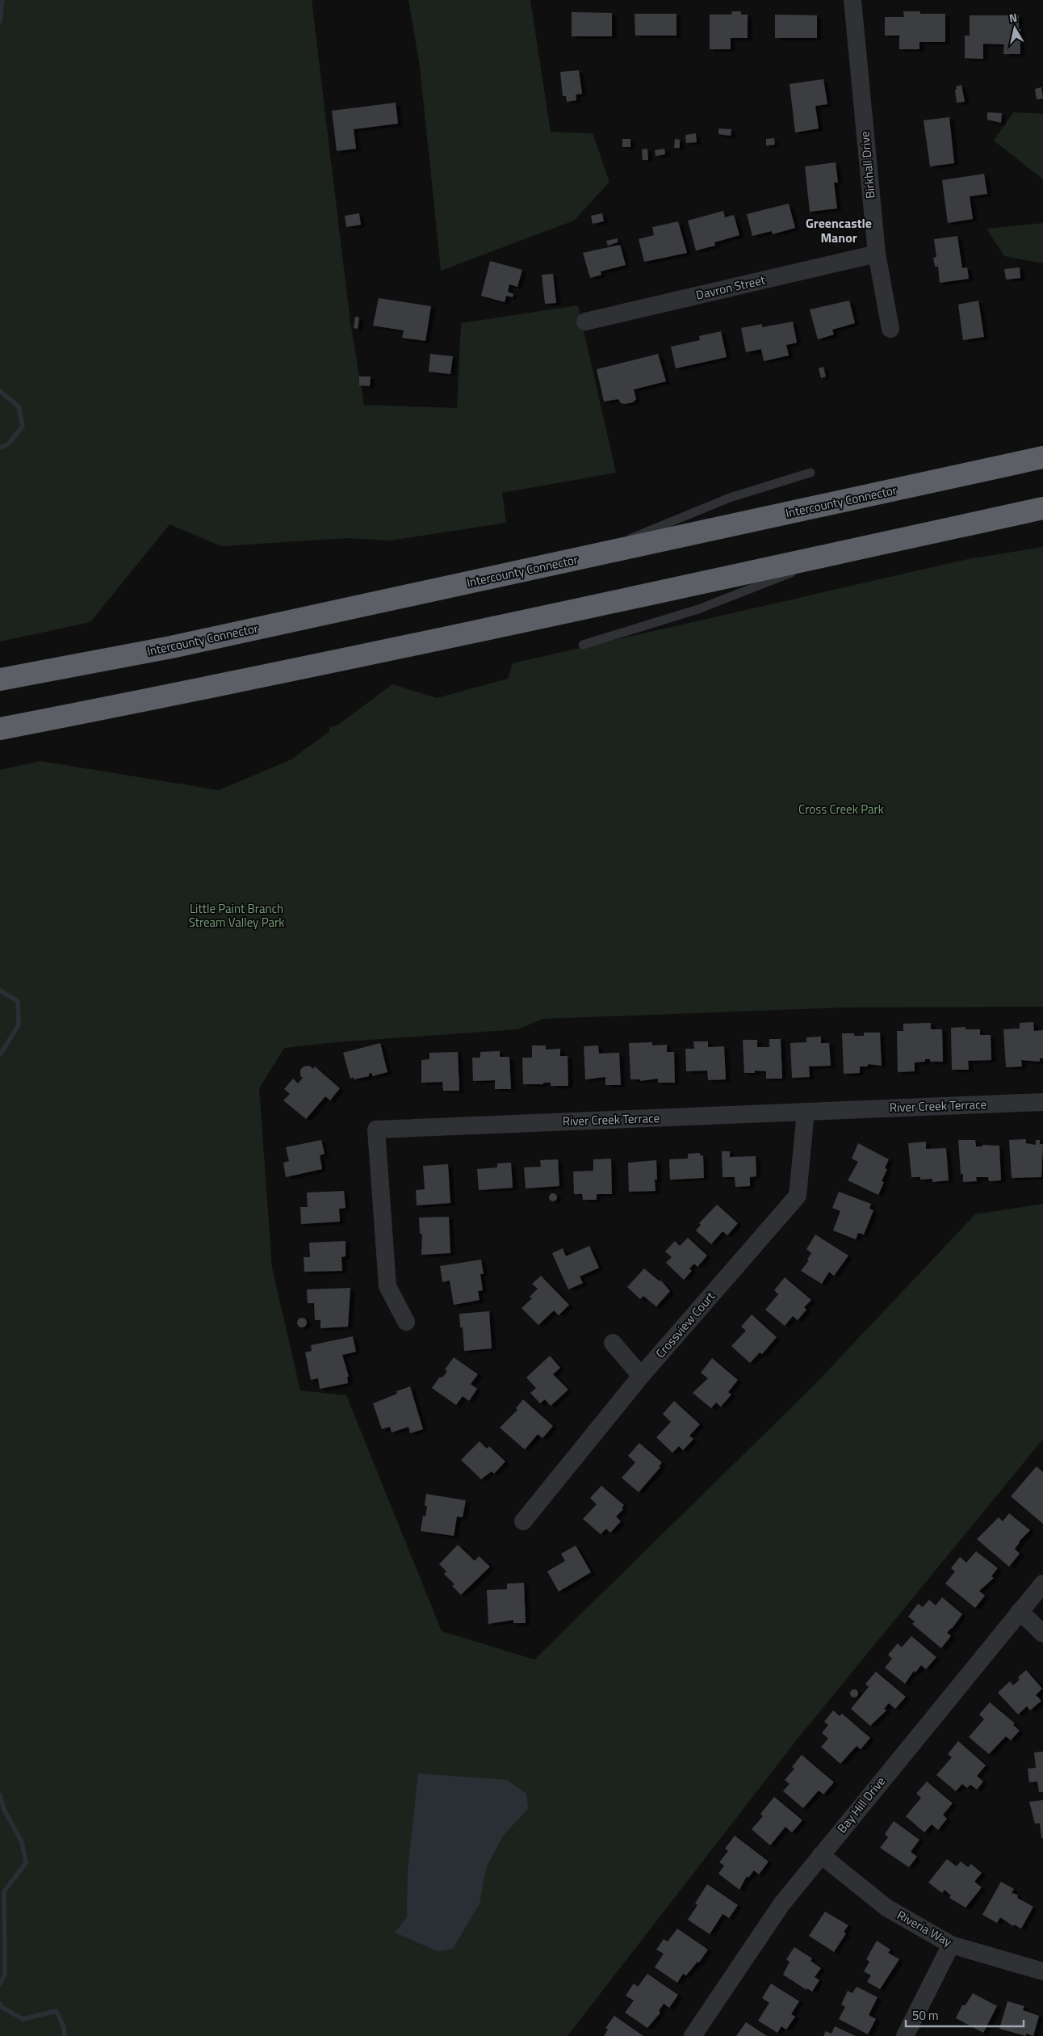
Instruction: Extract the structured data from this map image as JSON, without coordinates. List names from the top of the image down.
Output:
{
  "streets": {
    "highway": ["Intercounty Connector"],
    "street": [
      "Birkhall Drive",
      "Davron Street",
      "River Creek Terrace",
      "Crossview Court",
      "Bay Hill Drive",
      "Riveria Way"
    ]
  },
  "crossings": [
    ["Birkhall Drive", "Davron Street"],
    ["River Creek Terrace", "Crossview Court"],
    ["Bay Hill Drive", "Riveria Way"]
  ],
  "districts": ["Greencastle Manor"],
  "parks": ["Cross Creek Park", "Little Paint Branch Stream Valley Park"],
  "scale_bar": "50 m",
  "north": "top"
}
